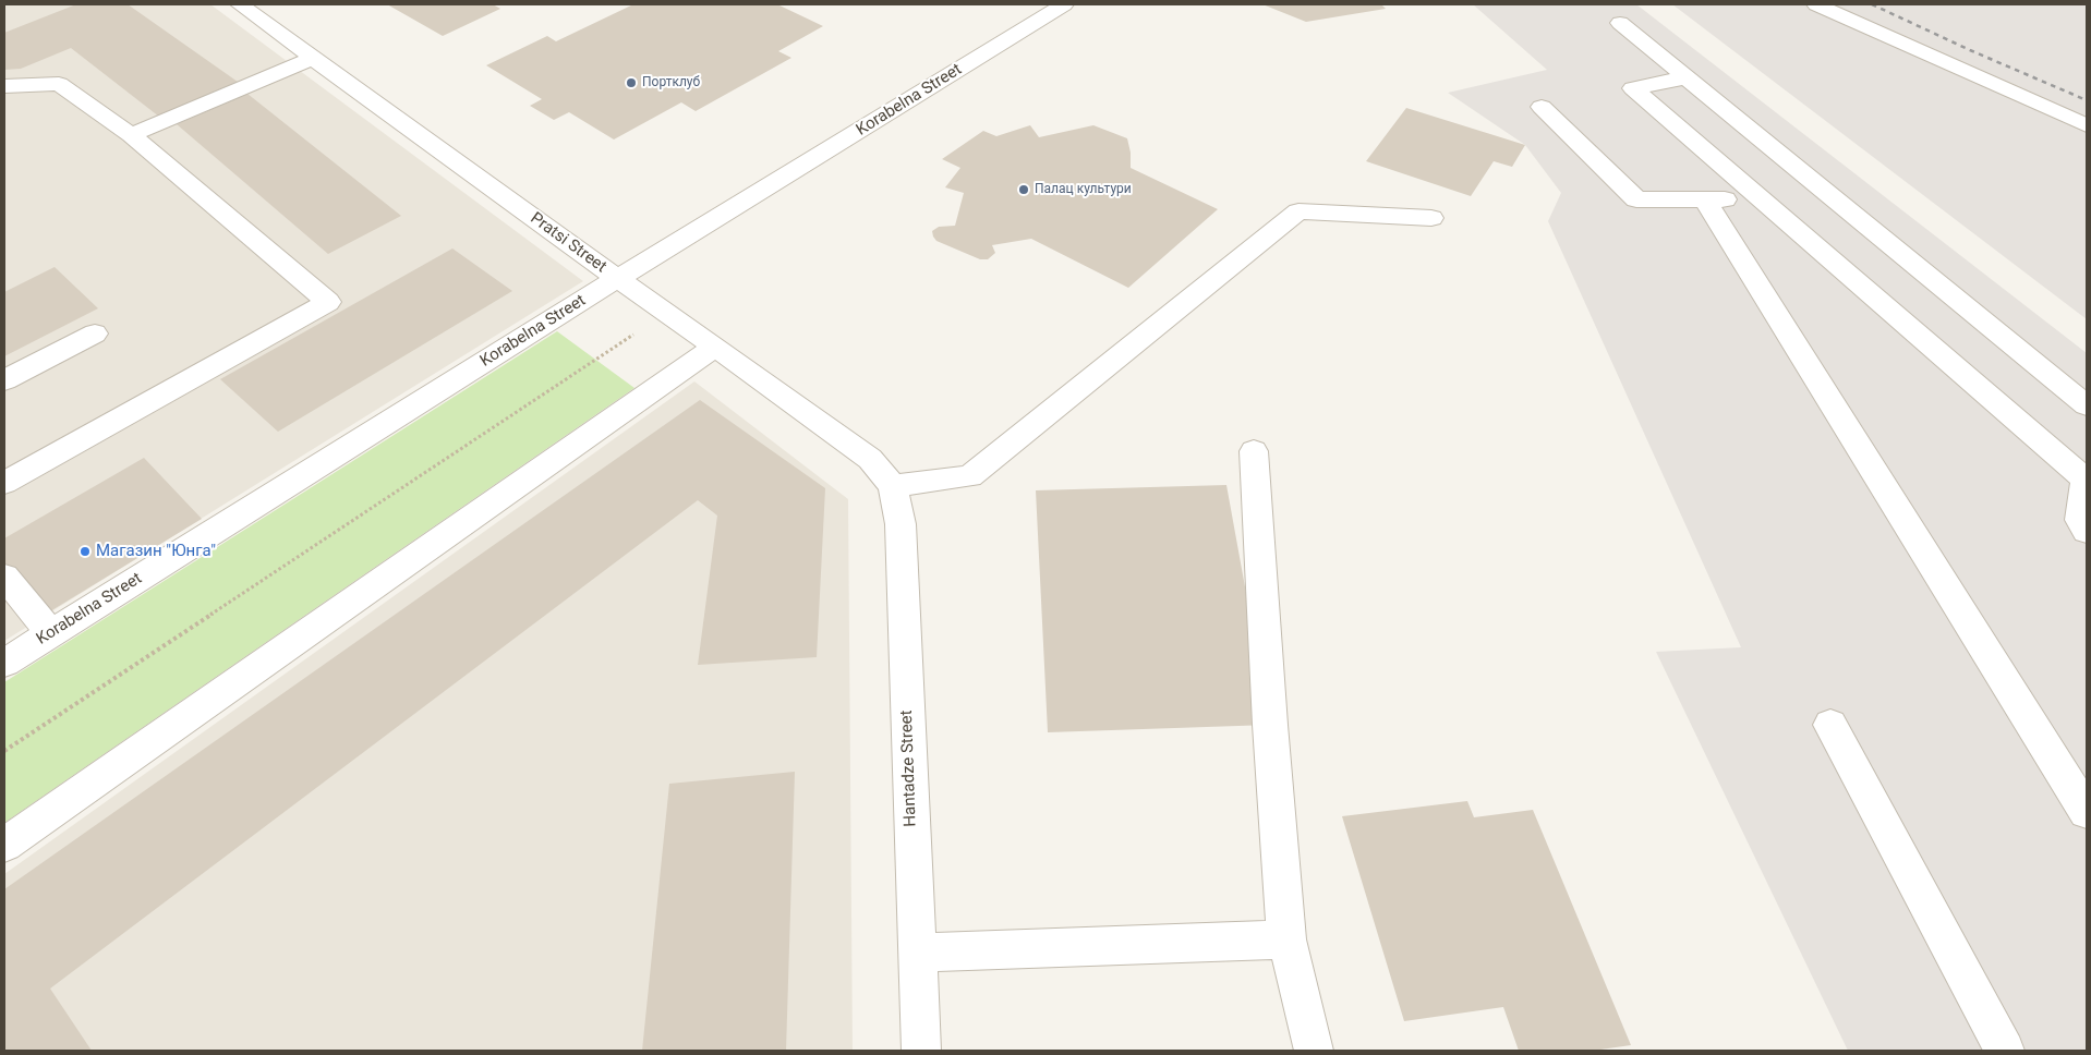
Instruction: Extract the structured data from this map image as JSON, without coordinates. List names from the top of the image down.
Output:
{
  "streets": {
    "street": ["Korabelna Street", "Pratsi Street", "Hantadze Street"]
  },
  "crossings": [
    ["Korabelna Street", "Pratsi Street"],
    ["Pratsi Street", "Hantadze Street"]
  ],
  "places": ["Портклуб", "Палац культури", "Магазин \"Юнга\""]
}
